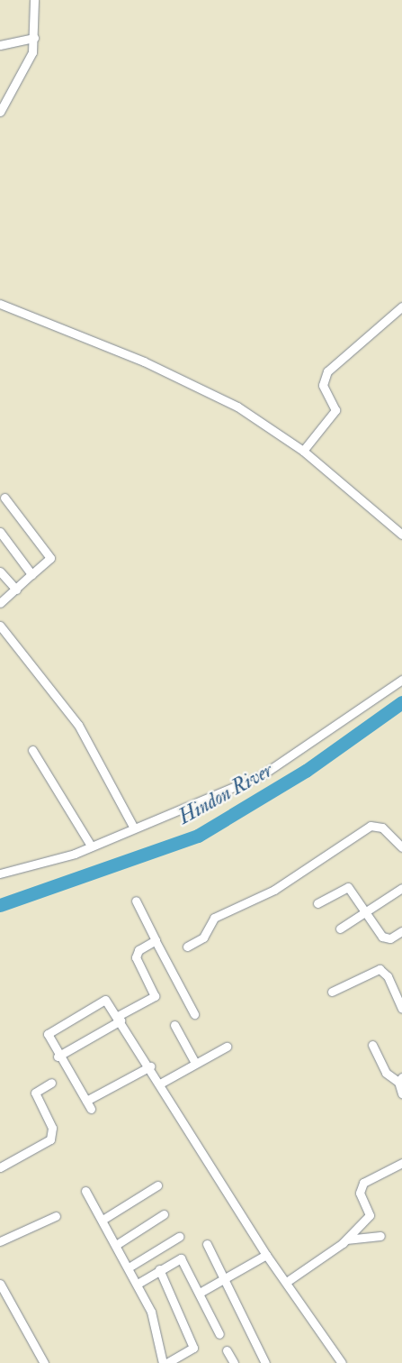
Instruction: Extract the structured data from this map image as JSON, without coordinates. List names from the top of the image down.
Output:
{
  "water": ["Hindon River"]
}
